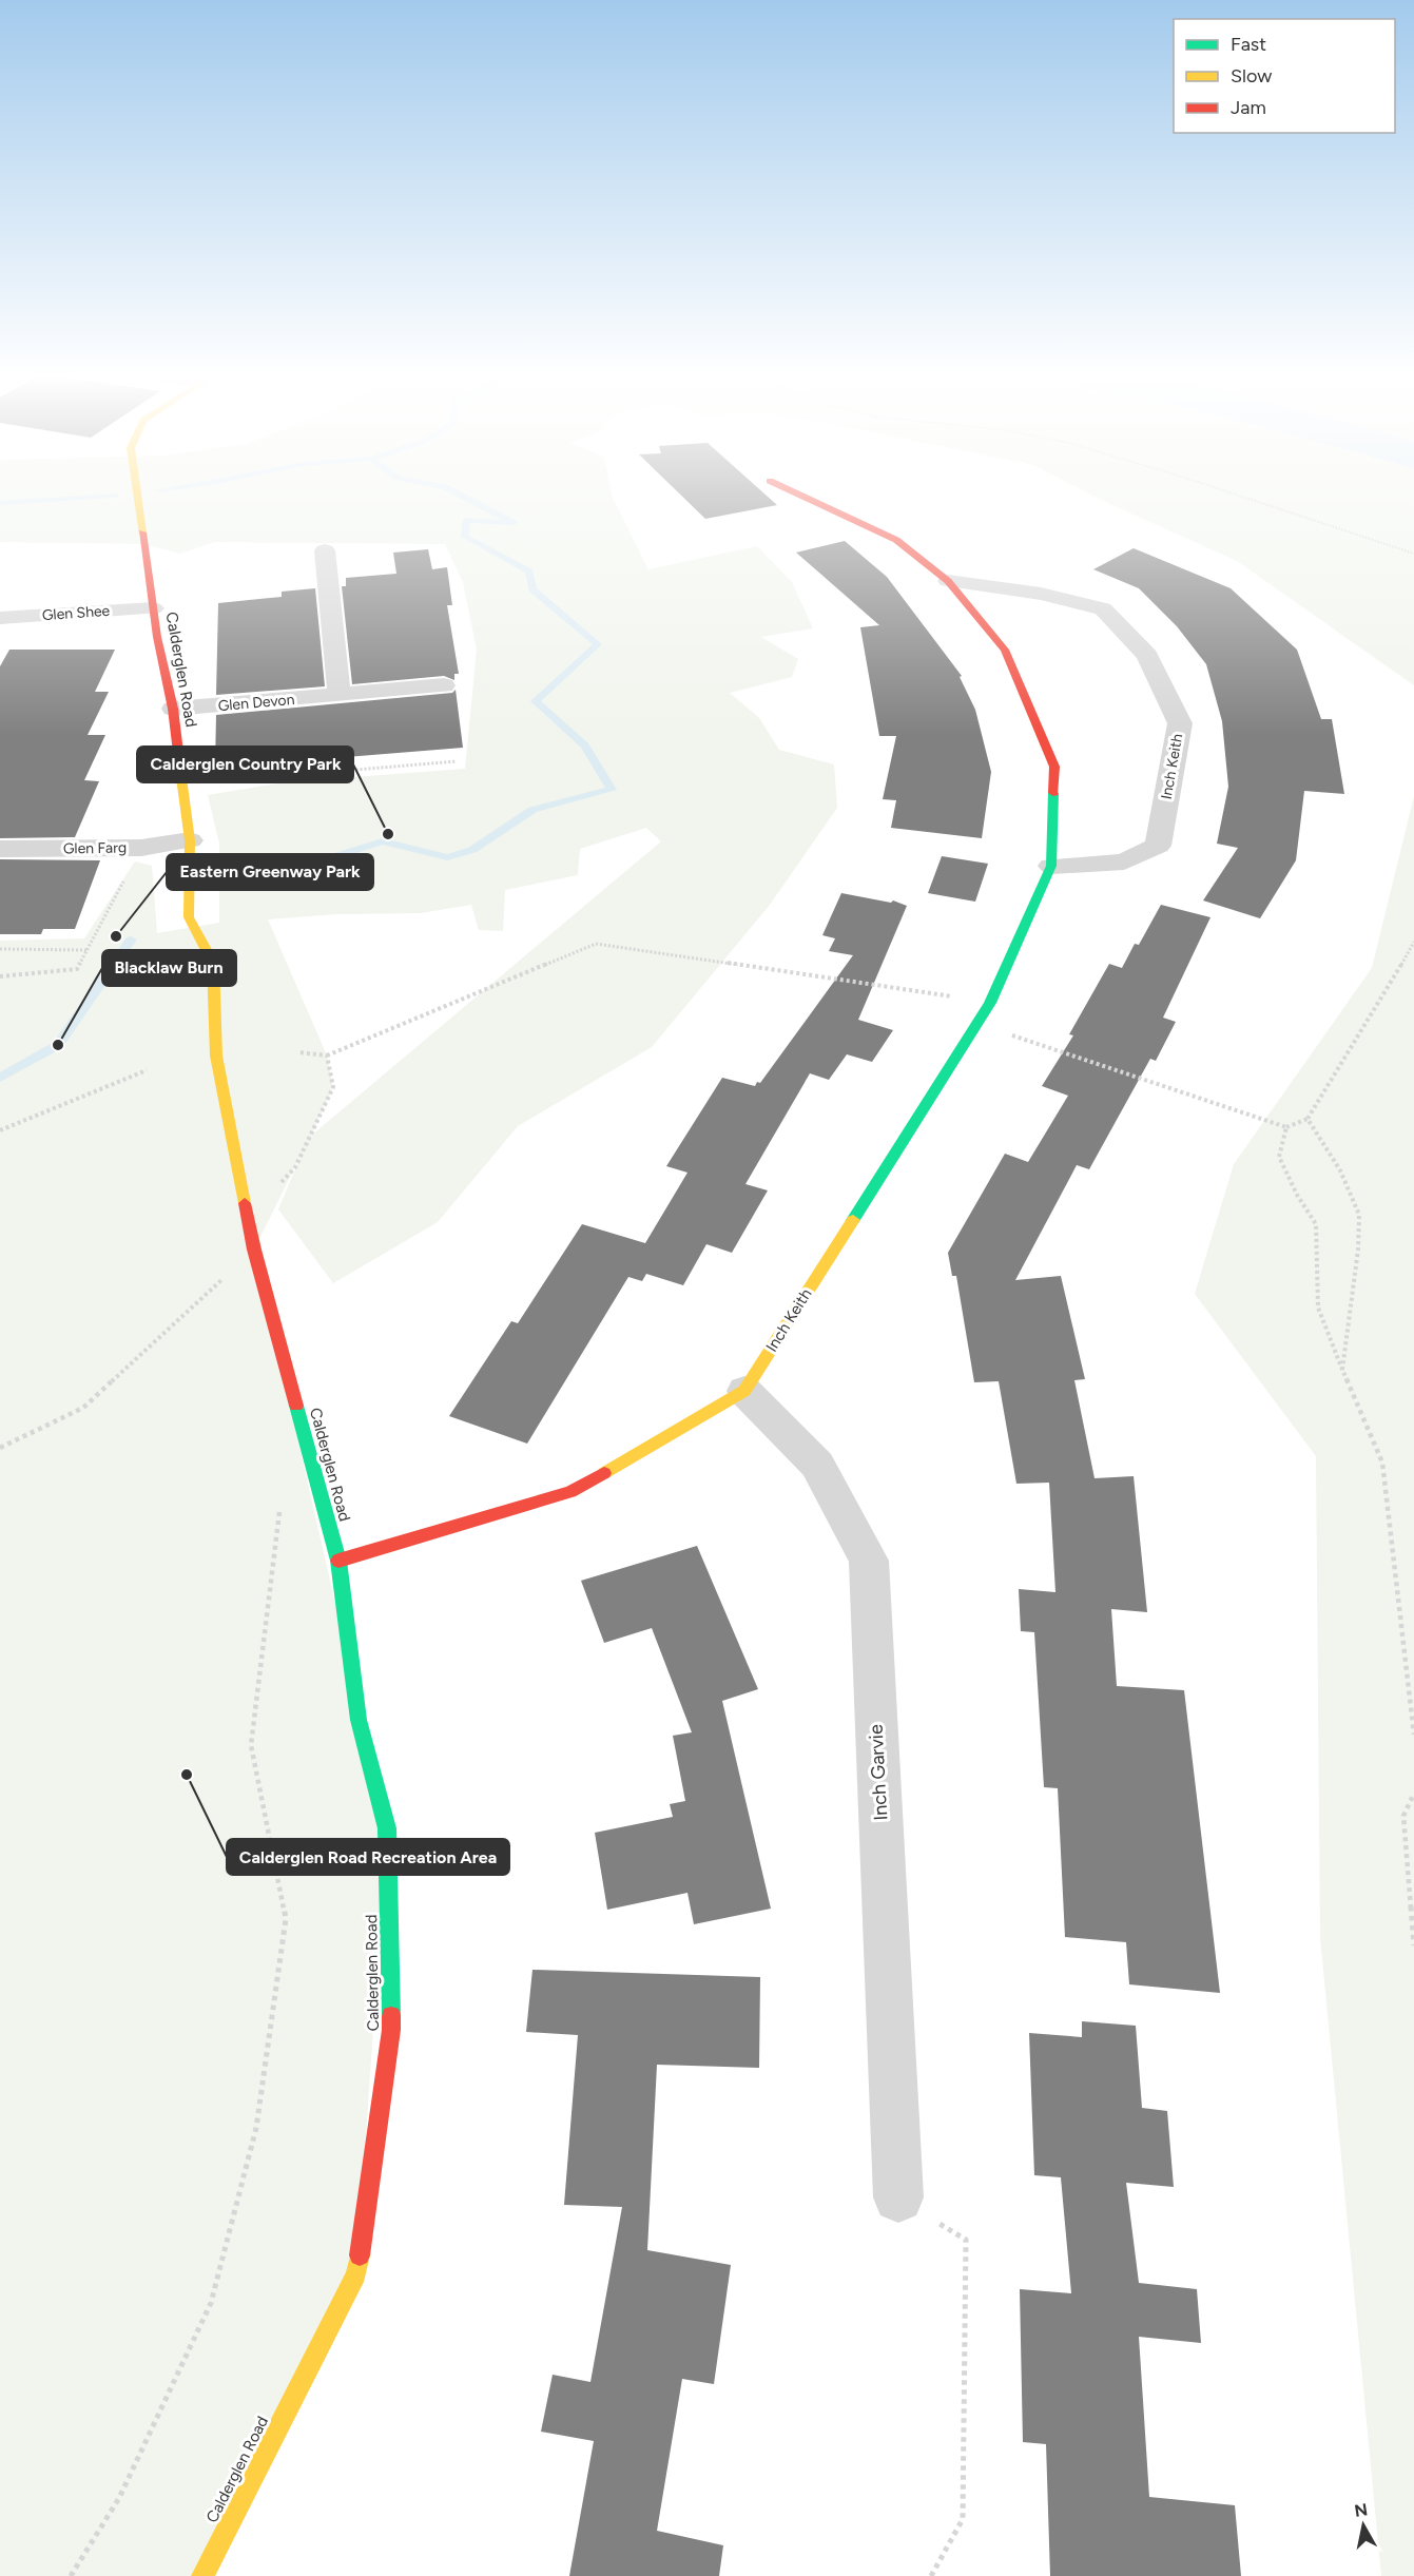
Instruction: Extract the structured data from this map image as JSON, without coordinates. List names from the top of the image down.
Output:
{
  "streets": {
    "street": [
      "Glen Shee",
      "Calderglen Road",
      "Glen Devon",
      "Inch Keith",
      "Glen Farg",
      "Inch Garvie"
    ]
  },
  "crossings": [
    ["Glen Shee", "Calderglen Road"],
    ["Calderglen Road", "Glen Devon"],
    ["Calderglen Road", "Inch Keith"],
    ["Calderglen Road", "Glen Farg"],
    ["Inch Keith", "Inch Garvie"]
  ],
  "places": [
    "Calderglen Country Park",
    "Eastern Greenway Park",
    "Blacklaw Burn",
    "Calderglen Road Recreation Area"
  ],
  "legend": ["Fast", "Slow", "Jam"],
  "north": "top"
}
